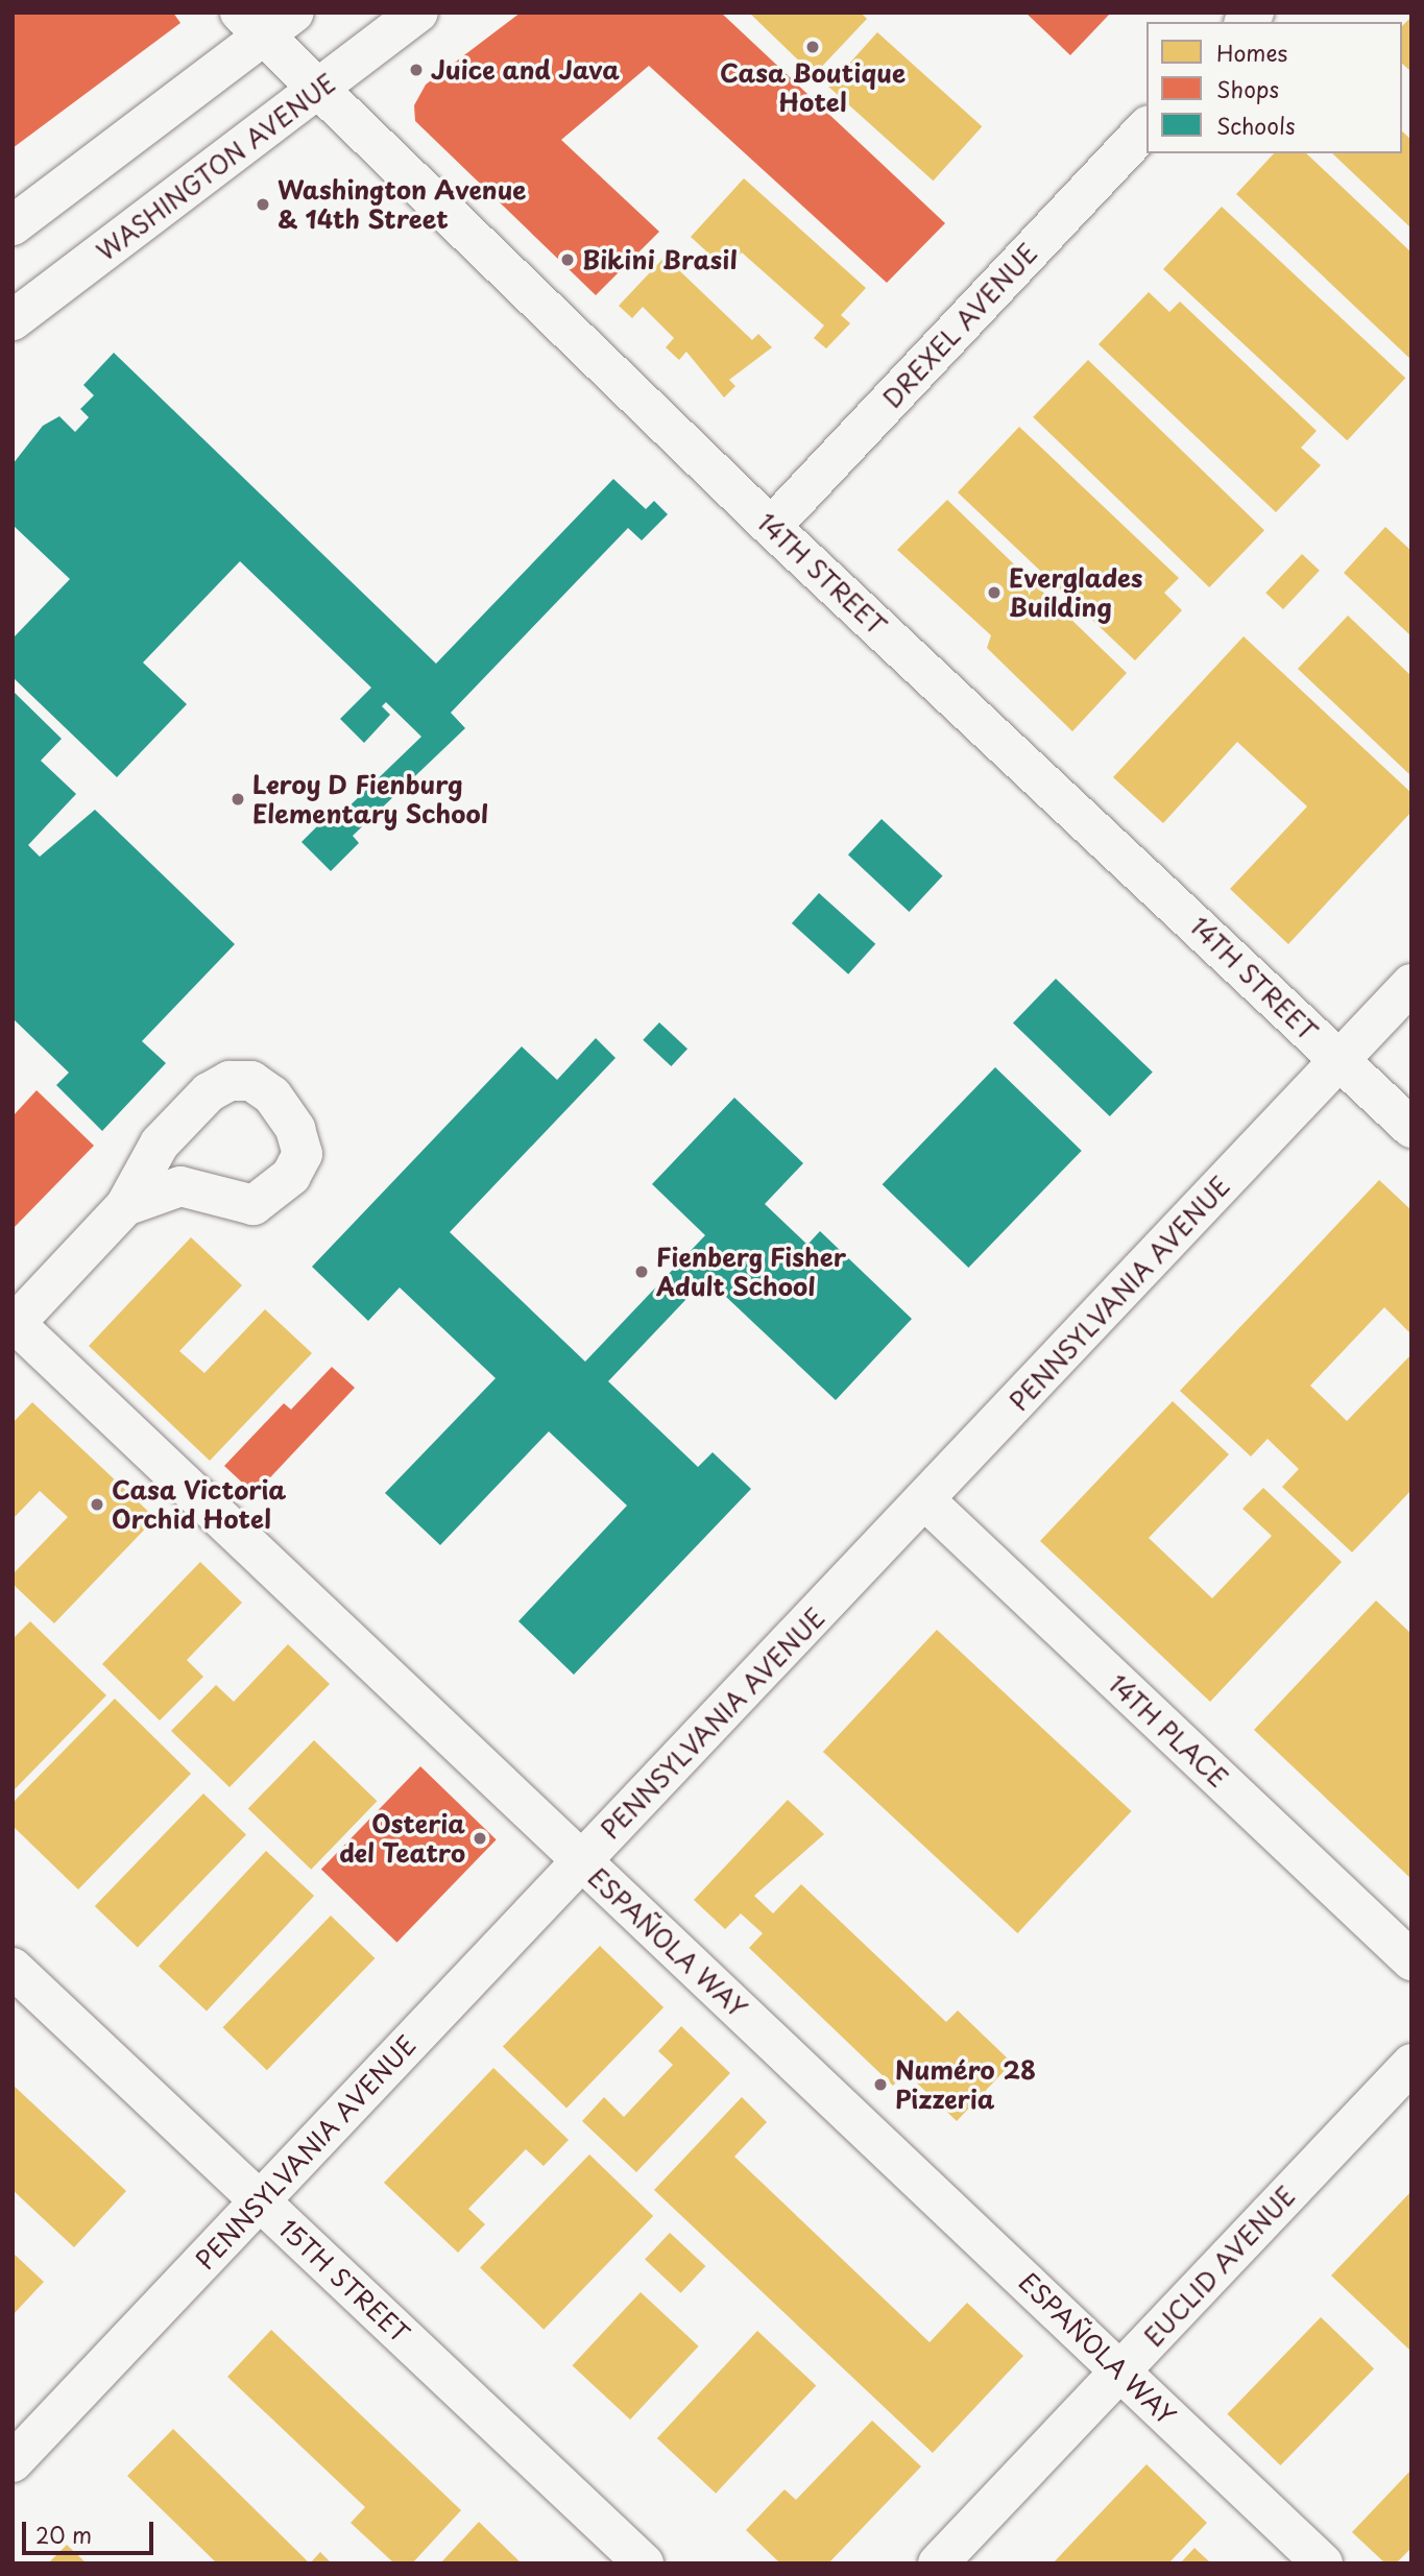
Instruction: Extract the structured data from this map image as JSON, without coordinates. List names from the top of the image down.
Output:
{
  "streets": {
    "street": [
      "WASHINGTON AVENUE",
      "DREXEL AVENUE",
      "14TH STREET",
      "PENNSYLVANIA AVENUE",
      "14TH PLACE",
      "ESPAÑOLA WAY",
      "EUCLID AVENUE",
      "15TH STREET"
    ]
  },
  "crossings": [
    ["WASHINGTON AVENUE", "14TH STREET"],
    ["DREXEL AVENUE", "14TH STREET"],
    ["14TH STREET", "PENNSYLVANIA AVENUE"],
    ["PENNSYLVANIA AVENUE", "14TH PLACE"],
    ["PENNSYLVANIA AVENUE", "ESPAÑOLA WAY"],
    ["PENNSYLVANIA AVENUE", "15TH STREET"],
    ["ESPAÑOLA WAY", "EUCLID AVENUE"]
  ],
  "places": [
    "Casa Boutique Hotel",
    "Juice and Java",
    "Washington Avenue & 14th Street",
    "Bikini Brasil",
    "Everglades Building",
    "Leroy D Fienburg Elementary School",
    "Fienberg Fisher Adult School",
    "Casa Victoria Orchid Hotel",
    "Osteria del Teatro",
    "Numéro 28 Pizzeria"
  ],
  "legend": ["Homes", "Shops", "Schools"],
  "scale_bar": "20 m"
}
